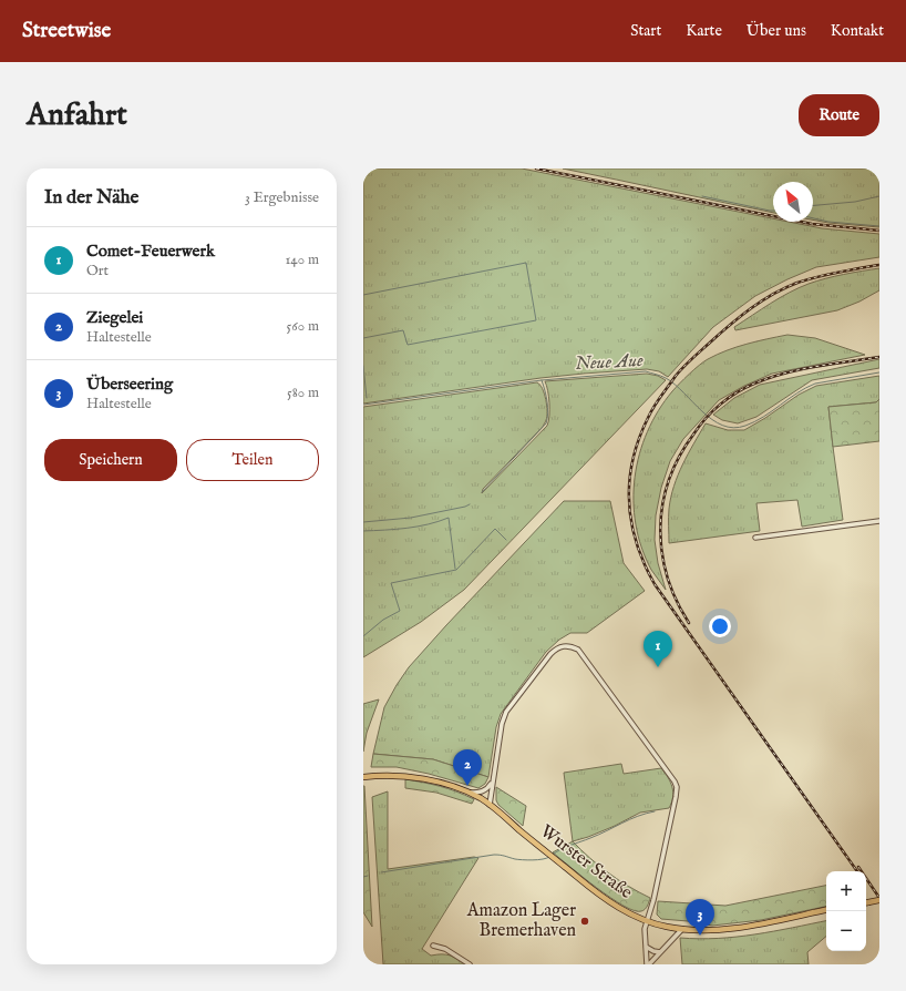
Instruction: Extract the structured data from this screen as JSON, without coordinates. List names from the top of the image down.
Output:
{
  "streets": {
    "main road": ["Wurster Straße"]
  },
  "water": ["Neue Aue"],
  "places": ["Amazon Lager Bremerhaven"],
  "north": "top left",
  "page": {
    "header": "Streetwise",
    "nav": [
      "Start",
      "Karte",
      "Über uns",
      "Kontakt"
    ],
    "buttons": [
      "Route",
      ["Speichern", "Teilen"]
    ],
    "title": "Anfahrt",
    "heading": ["In der Nähe", "3 Ergebnisse"],
    "list": [
      {
        "mark": "1",
        "name": "Comet-Feuerwerk",
        "note": "Ort",
        "value": "140 m"
      },
      {
        "mark": "2",
        "name": "Ziegelei",
        "note": "Haltestelle",
        "value": "560 m"
      },
      {
        "mark": "3",
        "name": "Überseering",
        "note": "Haltestelle",
        "value": "580 m"
      }
    ],
    "pins": ["1", "2", "3"],
    "map_buttons": ["+", "−"]
  }
}
